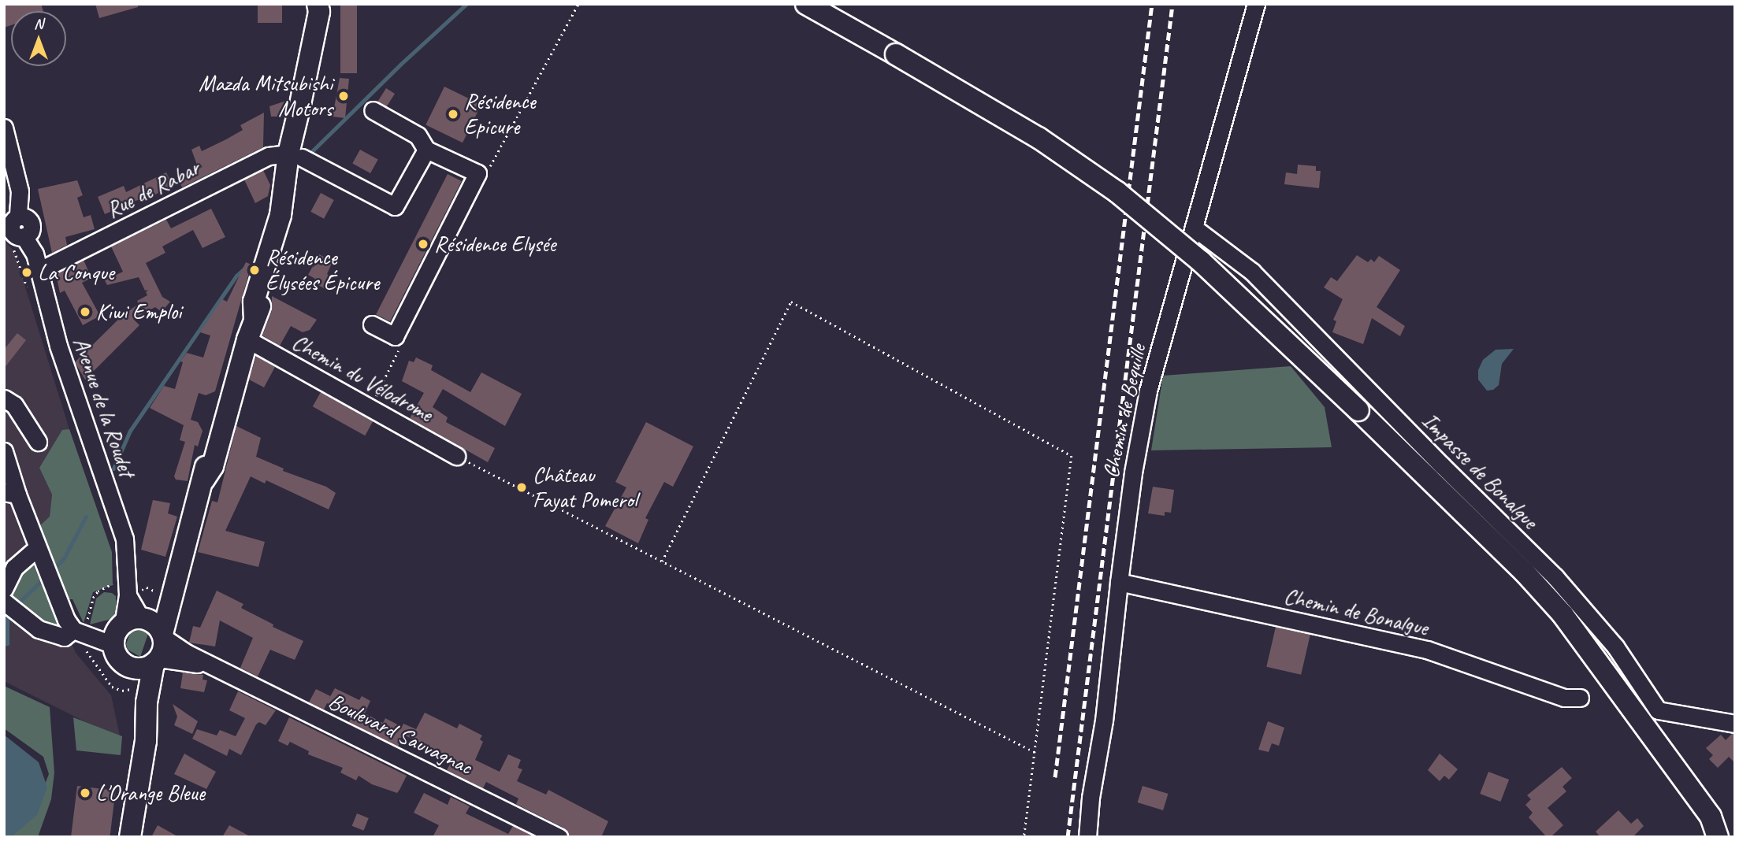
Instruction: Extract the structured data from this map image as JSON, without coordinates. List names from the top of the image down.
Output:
{
  "streets": {
    "street": [
      "Rue de Rabar",
      "Chemin du Vélodrome",
      "Avenue de la Roudet",
      "Chemin de Bequille",
      "Impasse de Bonalgue",
      "Chemin de Bonalgue",
      "Boulevard Sauvagnac"
    ]
  },
  "crossings": [
    ["Rue de Rabar", "Avenue de la Roudet"],
    ["Avenue de la Roudet", "Boulevard Sauvagnac"],
    ["Chemin de Bequille", "Impasse de Bonalgue"],
    ["Chemin de Bequille", "Chemin de Bonalgue"]
  ],
  "places": [
    "Mazda Mitsubishi Motors",
    "Résidence Epicure",
    "Résidence Elysée",
    "Résidence Élysées Épicure",
    "La Conque",
    "Kiwi Emploi",
    "Château Fayat Pomerol",
    "L'Orange Bleue"
  ],
  "north": "top"
}
